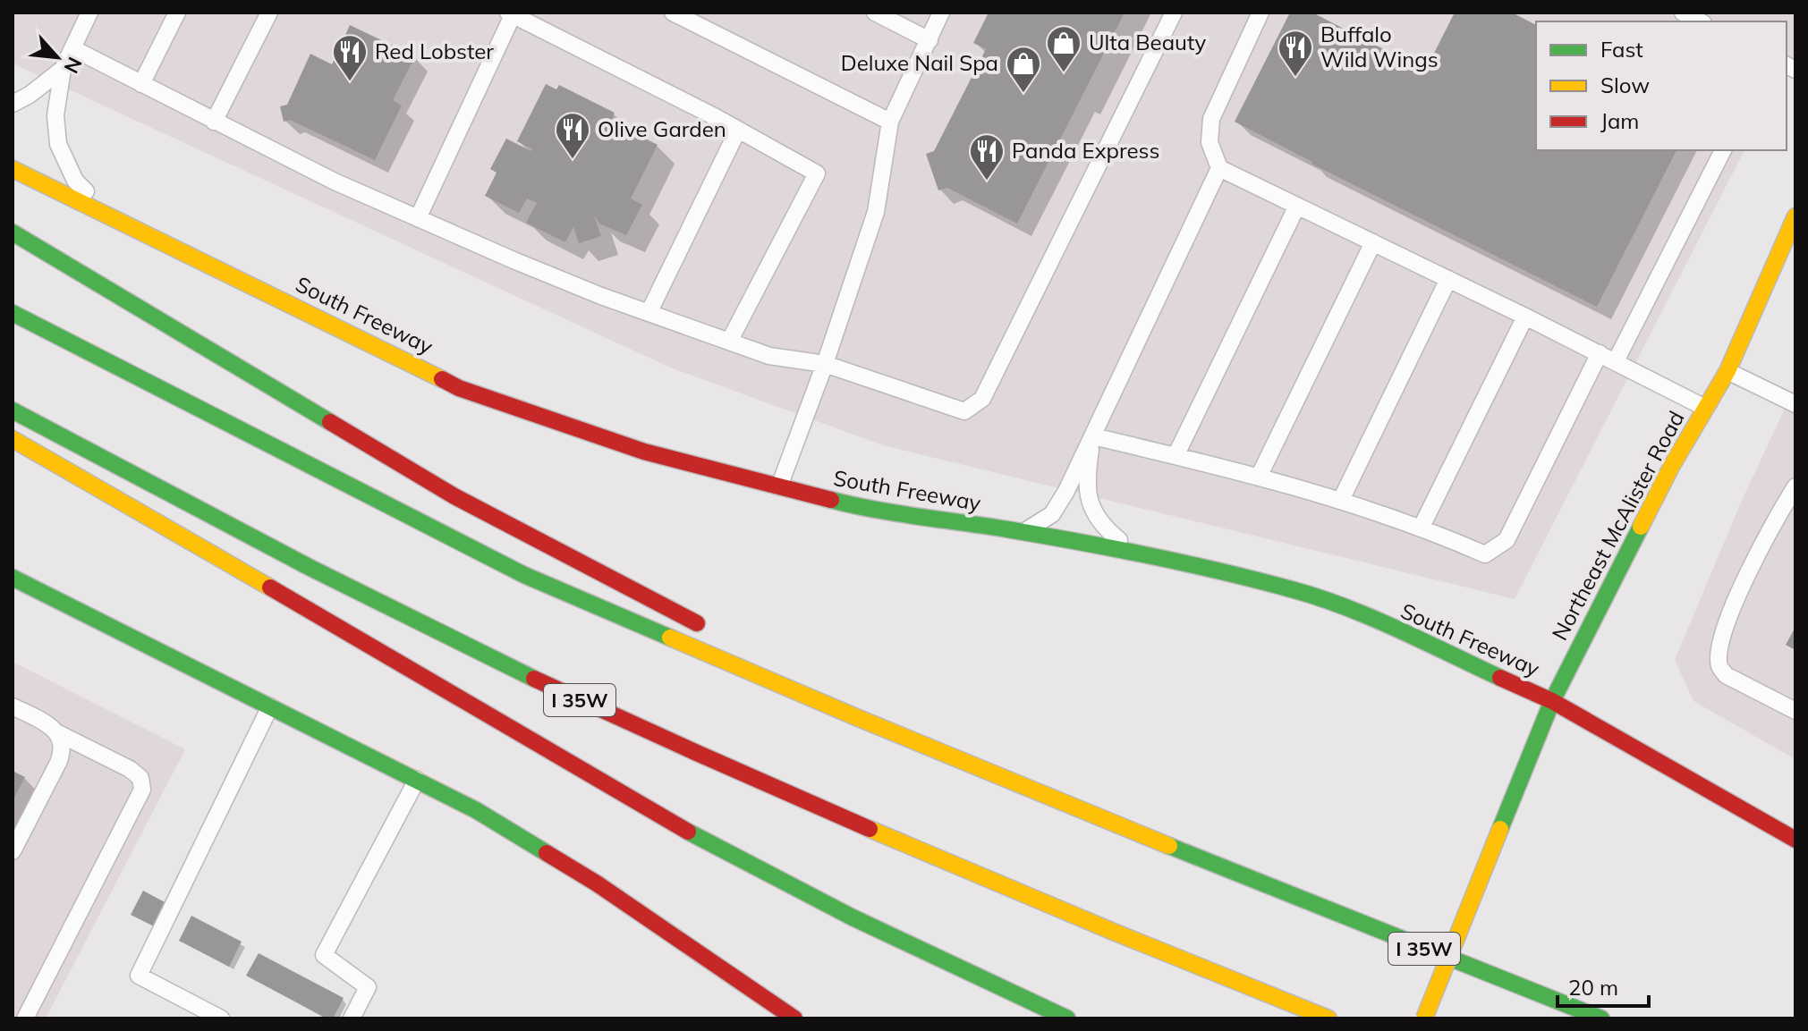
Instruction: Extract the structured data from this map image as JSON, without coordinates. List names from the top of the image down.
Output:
{
  "streets": {
    "main road": ["South Freeway", "Northeast McAlister Road", "I 35W"]
  },
  "crossings": [
    ["South Freeway", "Northeast McAlister Road"]
  ],
  "places": {
    "shop": ["Ulta Beauty", "Deluxe Nail Spa"],
    "restaurant": [
      "Buffalo Wild Wings",
      "Red Lobster",
      "Olive Garden",
      "Panda Express"
    ]
  },
  "legend": ["Fast", "Slow", "Jam"],
  "scale_bar": "20 m",
  "north": "bottom right"
}
